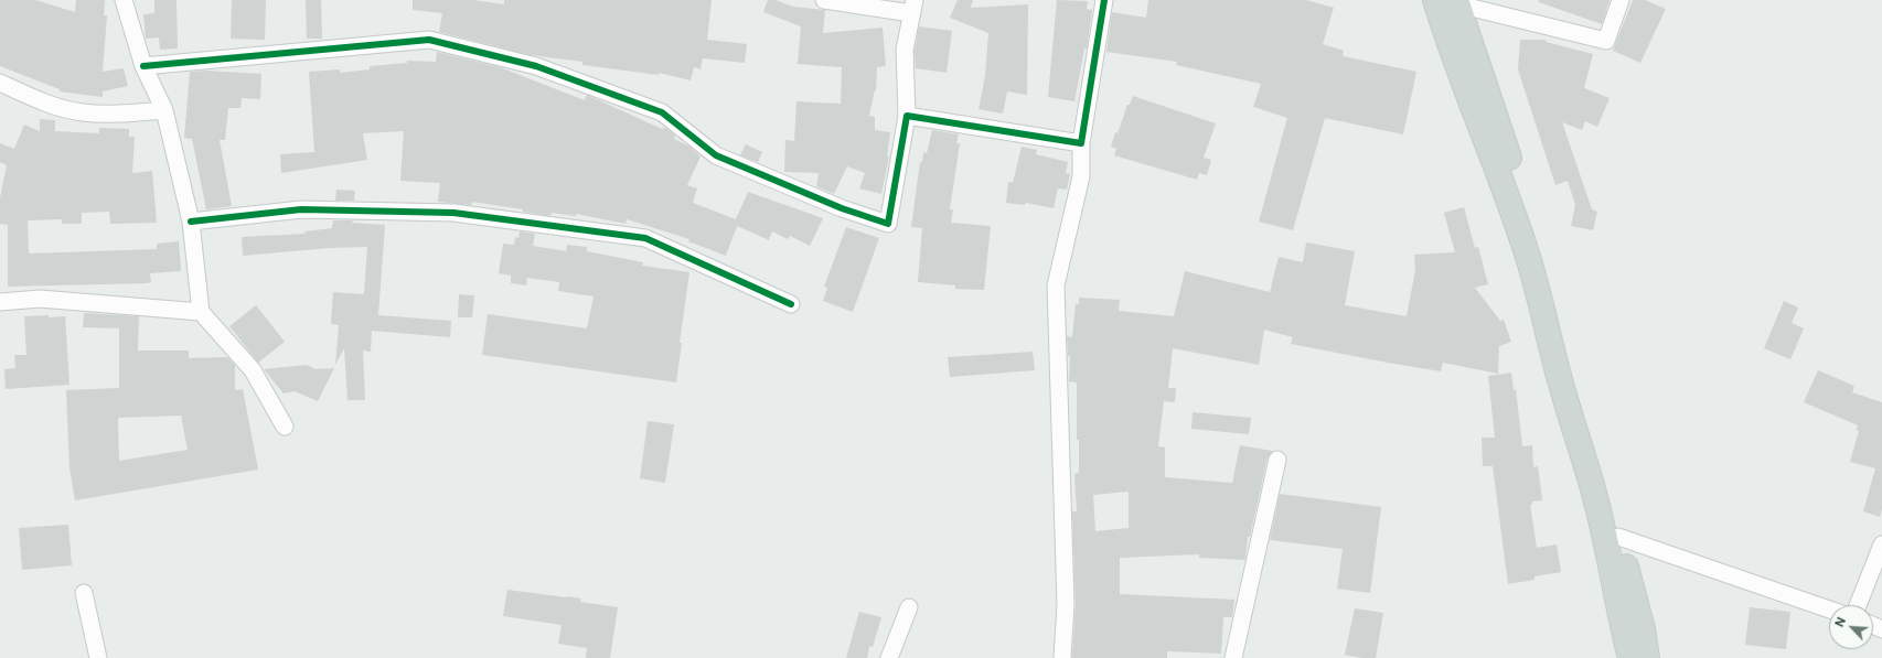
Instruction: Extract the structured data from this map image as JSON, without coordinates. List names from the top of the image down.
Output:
{
  "north": "top left"
}
